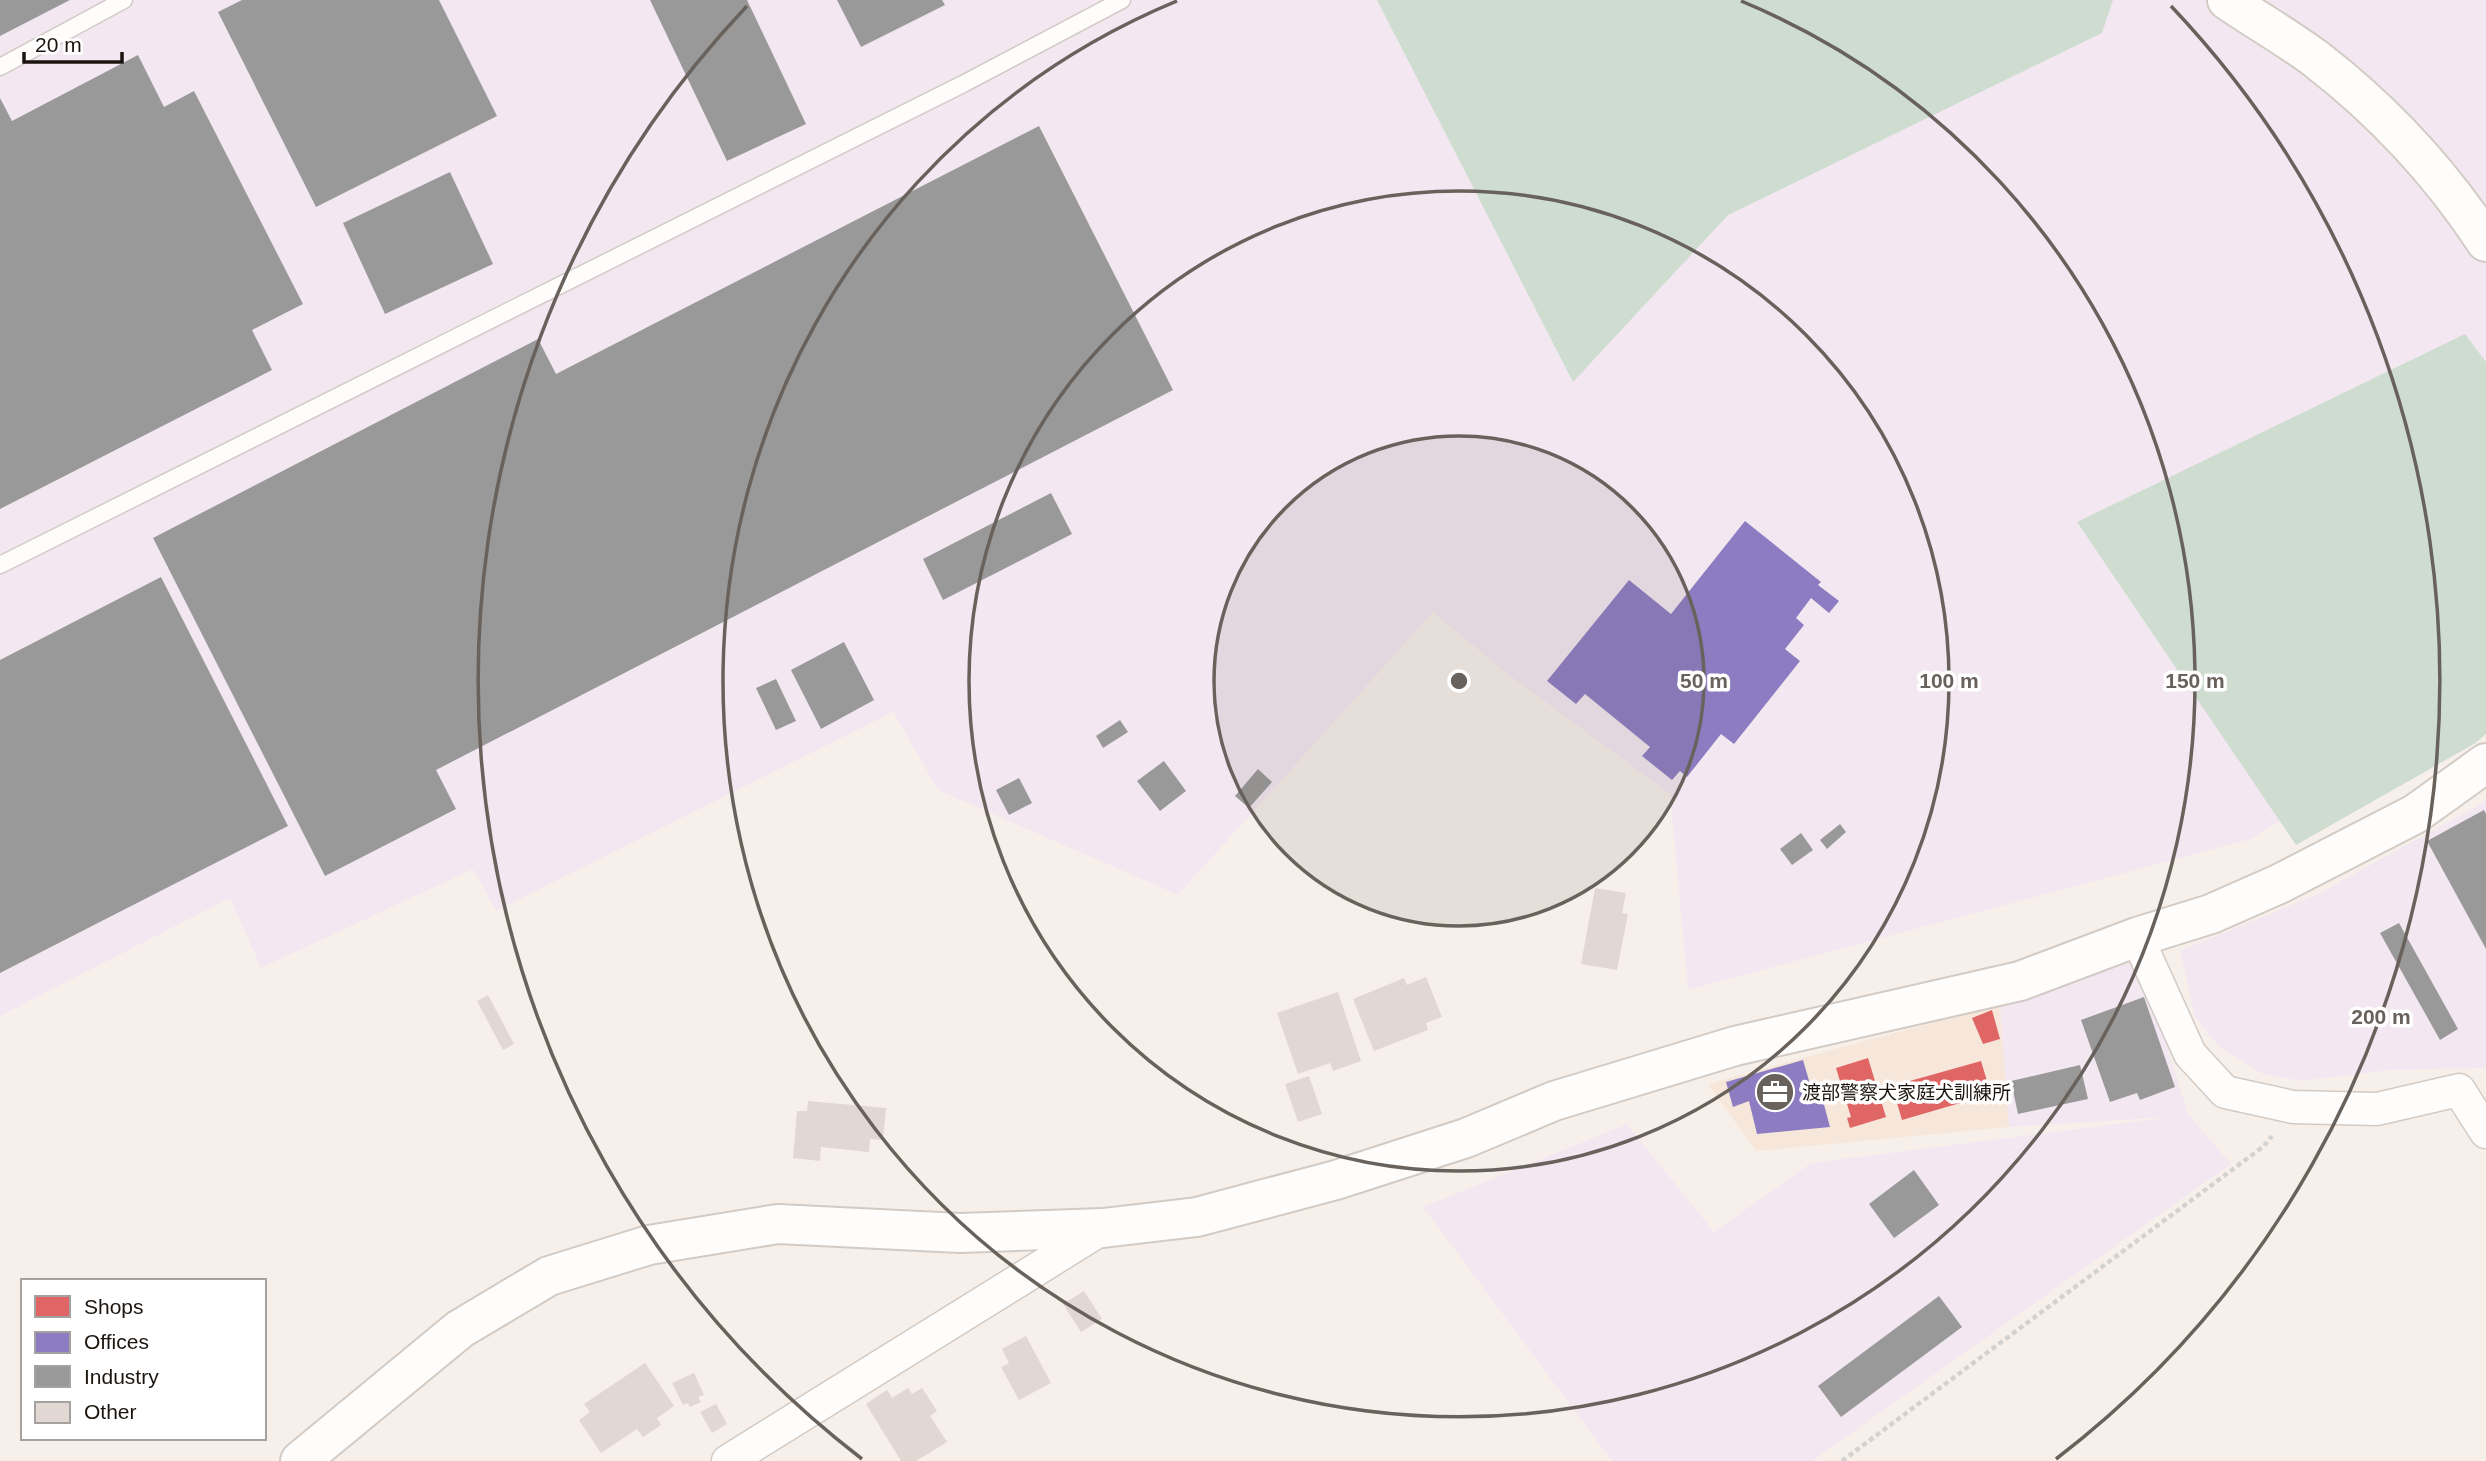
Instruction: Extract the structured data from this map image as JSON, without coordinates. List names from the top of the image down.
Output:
{
  "places": {
    "office": ["渡部警察犬家庭犬訓練所"]
  },
  "legend": [
    "Shops",
    "Offices",
    "Industry",
    "Other"
  ],
  "scale_bar": "20 m",
  "rings": [
    "50 m",
    "100 m",
    "150 m",
    "200 m"
  ]
}
